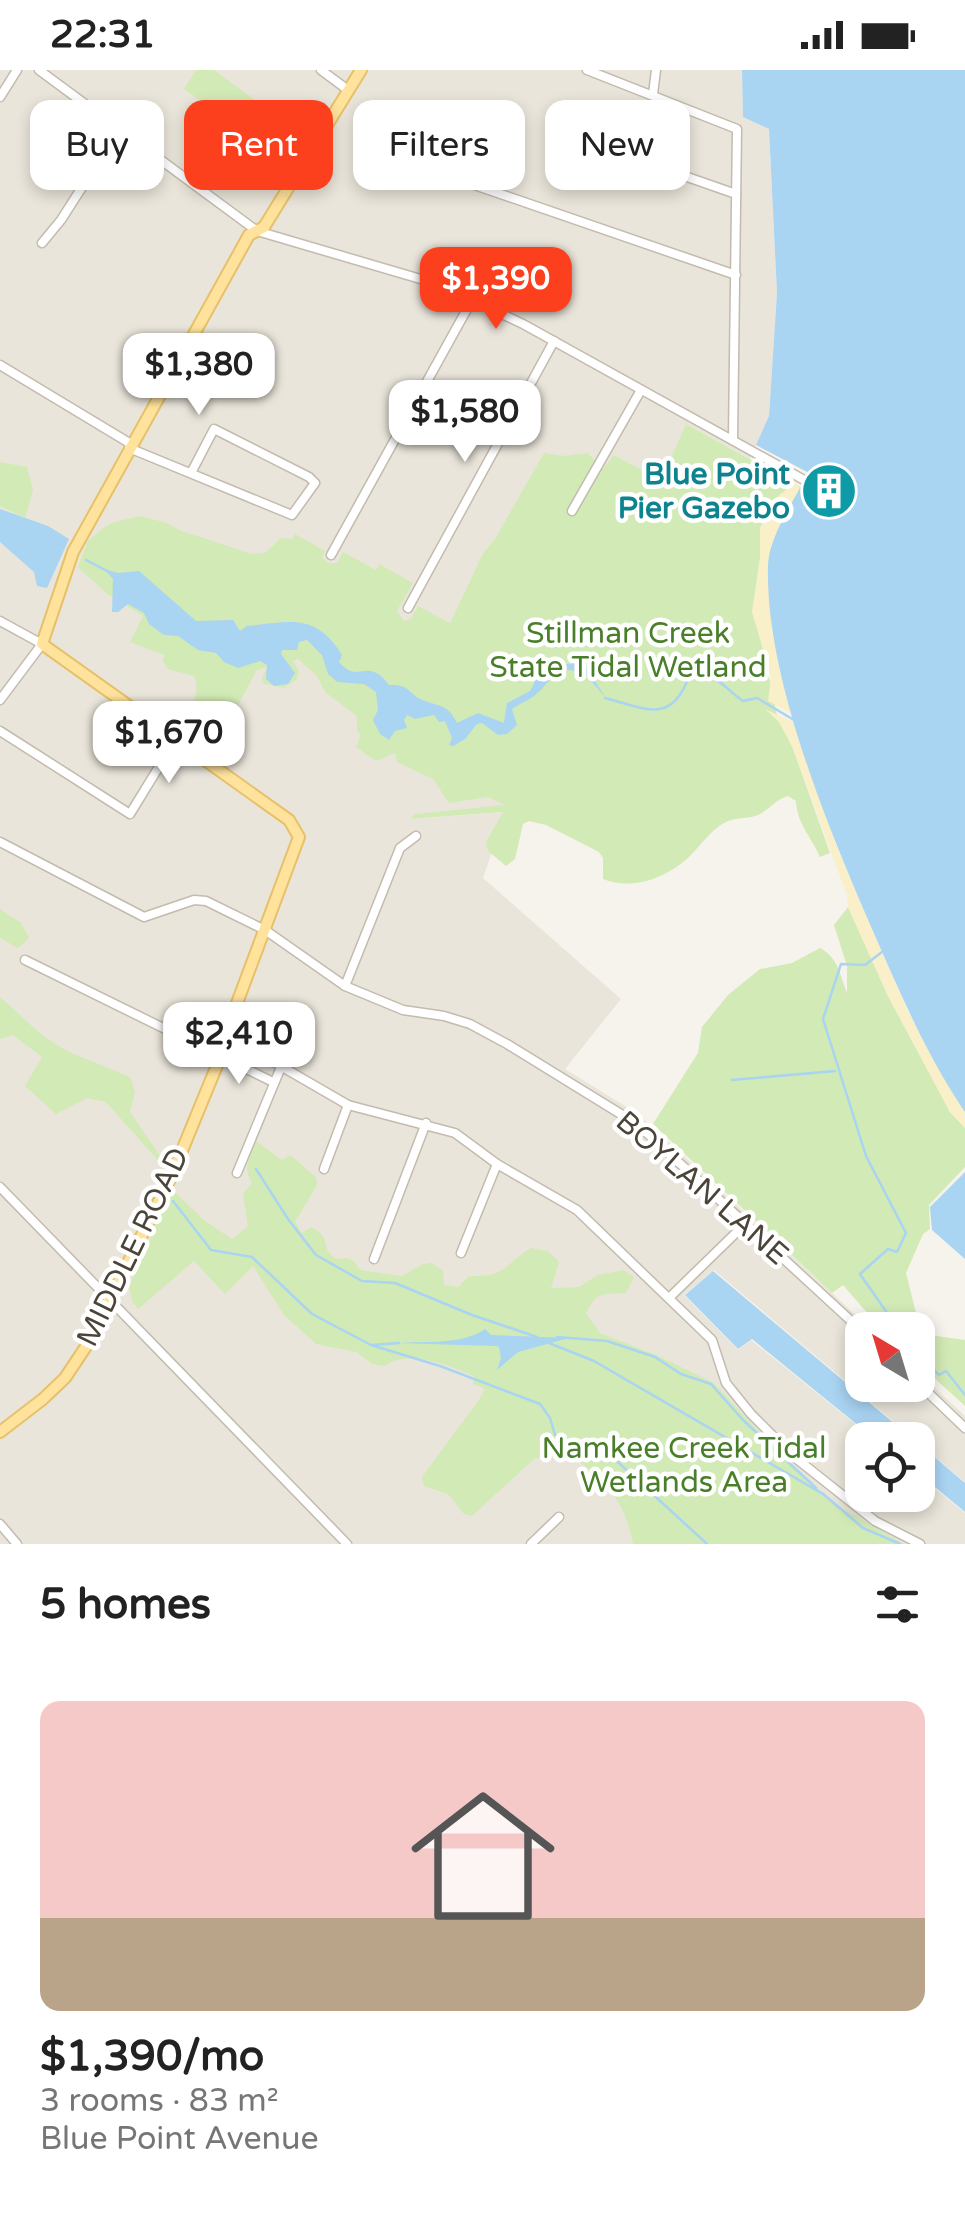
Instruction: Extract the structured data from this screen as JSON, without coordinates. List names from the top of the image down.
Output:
{
  "streets": {
    "main road": ["MIDDLE ROAD"],
    "street": ["BOYLAN LANE"]
  },
  "crossings": [
    ["BOYLAN LANE", "MIDDLE ROAD"]
  ],
  "parks": ["Stillman Creek State Tidal Wetland", "Namkee Creek Tidal Wetlands Area"],
  "places": {
    "building": ["Blue Point Pier Gazebo"]
  },
  "north": "top left",
  "page": {
    "status": "22:31",
    "chip": [
      "Buy",
      "Rent",
      "Filters",
      "New"
    ],
    "price": [
      "$1,390",
      "$1,380",
      "$1,580",
      "$1,670",
      "$2,410"
    ],
    "heading": "5 homes",
    "list": [
      {
        "name": "$1,390/mo",
        "note": "3 rooms · 83 m² · Blue Point Avenue"
      }
    ]
  }
}
